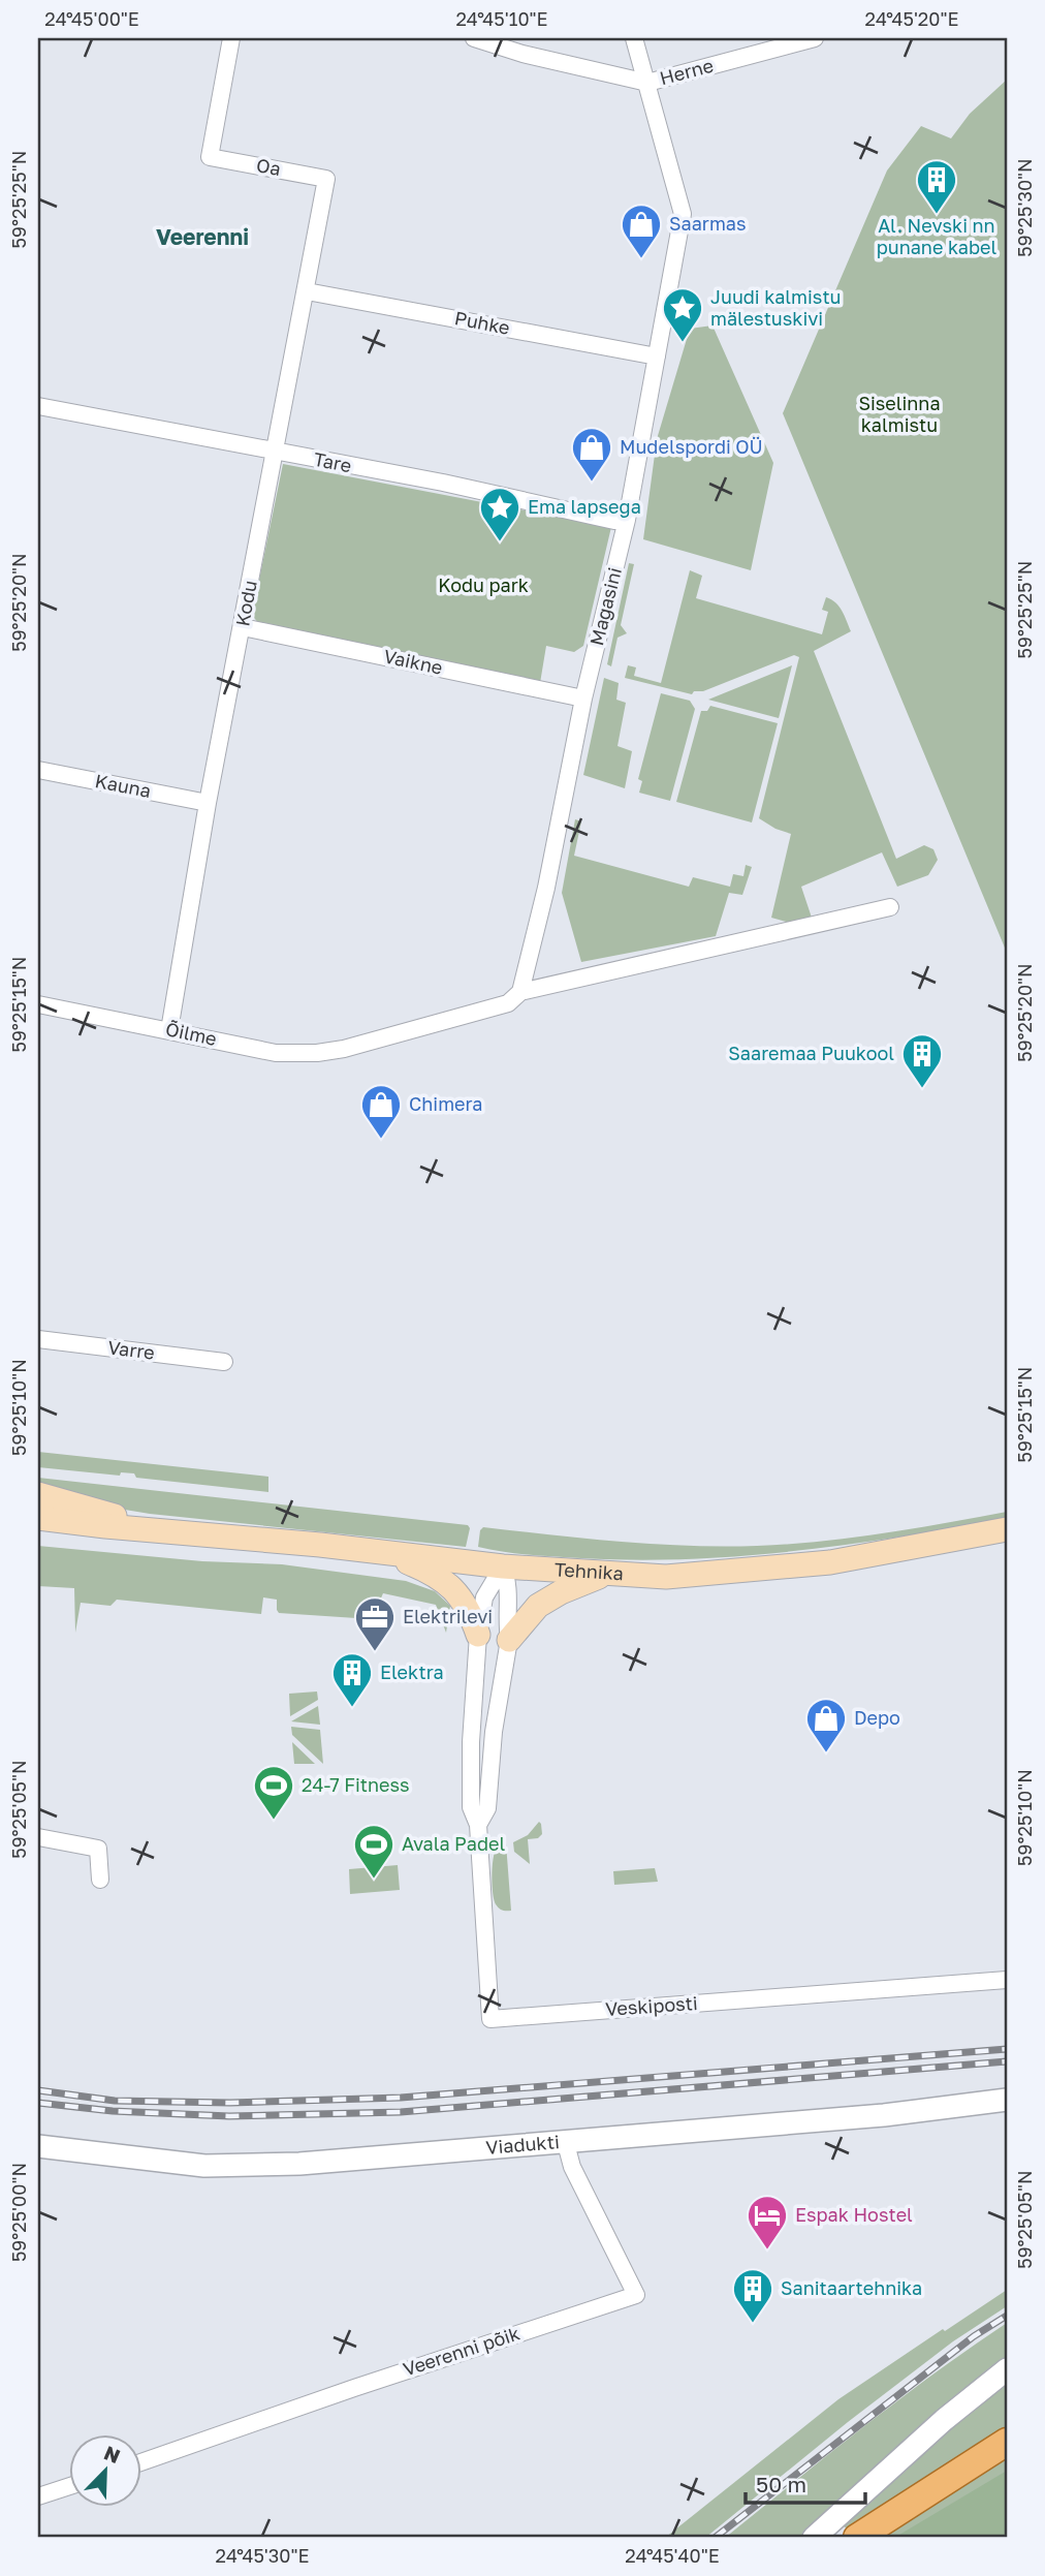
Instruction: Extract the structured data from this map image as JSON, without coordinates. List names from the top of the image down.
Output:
{
  "streets": {
    "main road": ["Tehnika"],
    "street": [
      "Herne",
      "Oa",
      "Puhke",
      "Tare",
      "Kodu",
      "Magasini",
      "Vaikne",
      "Kauna",
      "Õilme",
      "Varre",
      "Veskiposti",
      "Viadukti",
      "Veerenni põik"
    ]
  },
  "crossings": [
    ["Herne", "Magasini"],
    ["Oa", "Kodu"],
    ["Puhke", "Kodu"],
    ["Puhke", "Magasini"],
    ["Tare", "Kodu"],
    ["Tare", "Magasini"],
    ["Kodu", "Vaikne"],
    ["Kodu", "Kauna"],
    ["Kodu", "Õilme"],
    ["Magasini", "Vaikne"],
    ["Magasini", "Õilme"],
    ["Tehnika", "Veskiposti"],
    ["Viadukti", "Veerenni põik"]
  ],
  "districts": ["Veerenni"],
  "parks": ["Siselinna kalmistu", "Kodu park"],
  "places": {
    "building": [
      "Al. Nevski nn punane kabel",
      "Saaremaa Puukool",
      "Elektra",
      "Sanitaartehnika"
    ],
    "shop": [
      "Saarmas",
      "Mudelspordi OÜ",
      "Chimera",
      "Depo"
    ],
    "place": ["Juudi kalmistu mälestuskivi", "Ema lapsega"],
    "office": ["Elektrilevi"],
    "sports": ["24-7 Fitness", "Avala Padel"],
    "hotel": ["Espak Hostel"]
  },
  "scale_bar": "50 m",
  "north": "top right",
  "coordinates": [
    "24°45'00\"E",
    "24°45'10\"E",
    "24°45'20\"E",
    "59°25'25\"N",
    "59°25'30\"N",
    "59°25'20\"N",
    "59°25'15\"N",
    "59°25'10\"N",
    "59°25'05\"N",
    "59°25'00\"N",
    "24°45'30\"E",
    "24°45'40\"E"
  ]
}
